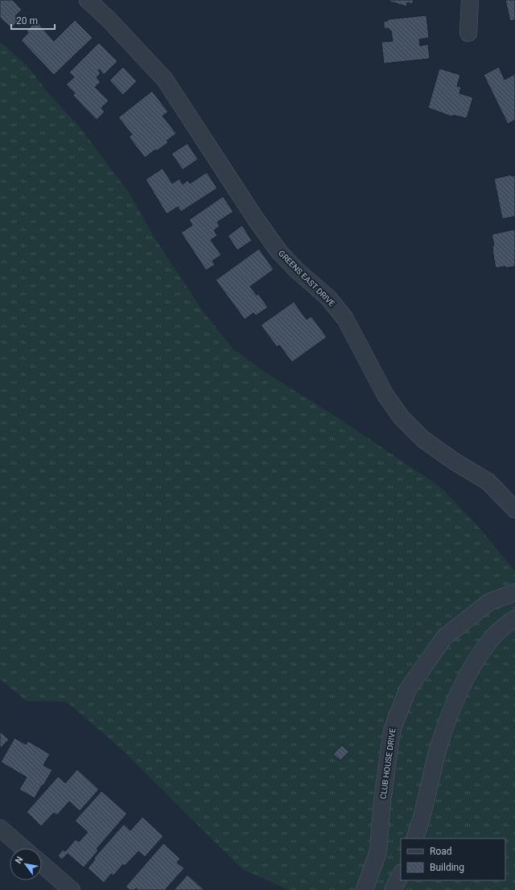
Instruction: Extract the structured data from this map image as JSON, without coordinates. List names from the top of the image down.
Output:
{
  "streets": {
    "street": ["GREENS EAST DRIVE", "CLUB HOUSE DRIVE"]
  },
  "legend": ["Road", "Building"],
  "scale_bar": "20 m",
  "north": "top left"
}
